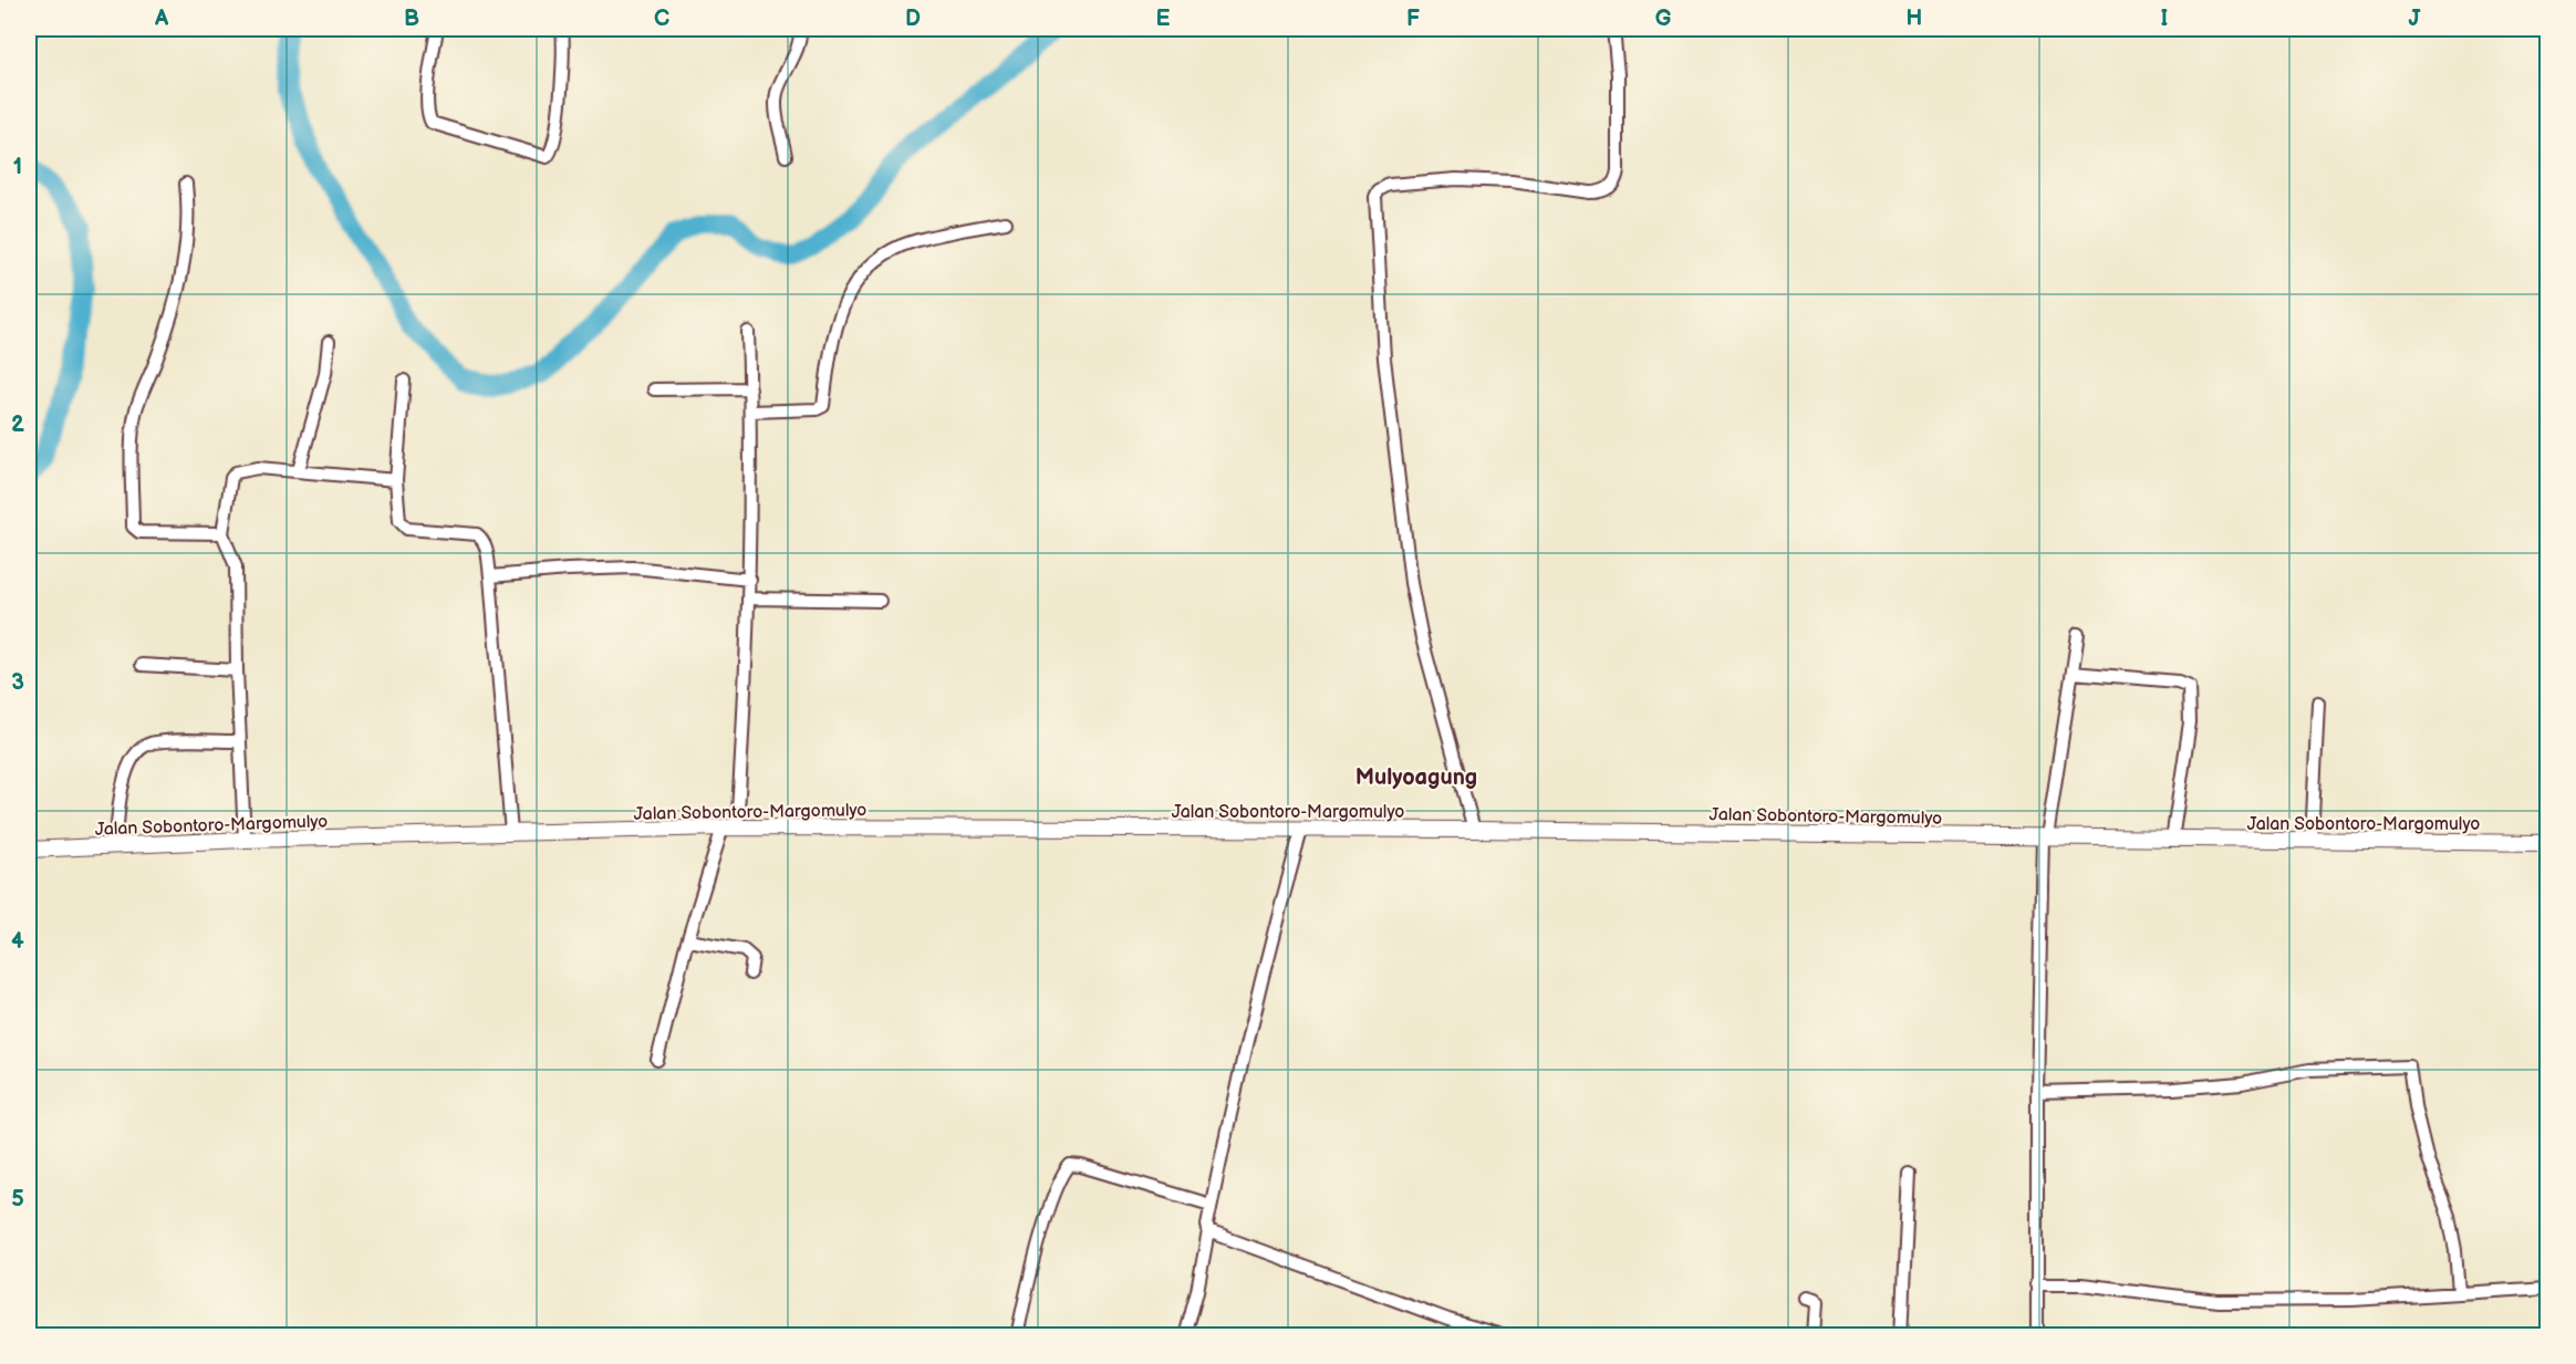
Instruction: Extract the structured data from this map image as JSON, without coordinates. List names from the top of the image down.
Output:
{
  "streets": {
    "street": ["Jalan Sobontoro-Margomulyo"]
  },
  "districts": ["Mulyoagung"],
  "grid": {
    "columns": [
      "A",
      "B",
      "C",
      "D",
      "E",
      "F",
      "G",
      "H",
      "I",
      "J"
    ],
    "rows": [
      "1",
      "2",
      "3",
      "4",
      "5"
    ]
  }
}
